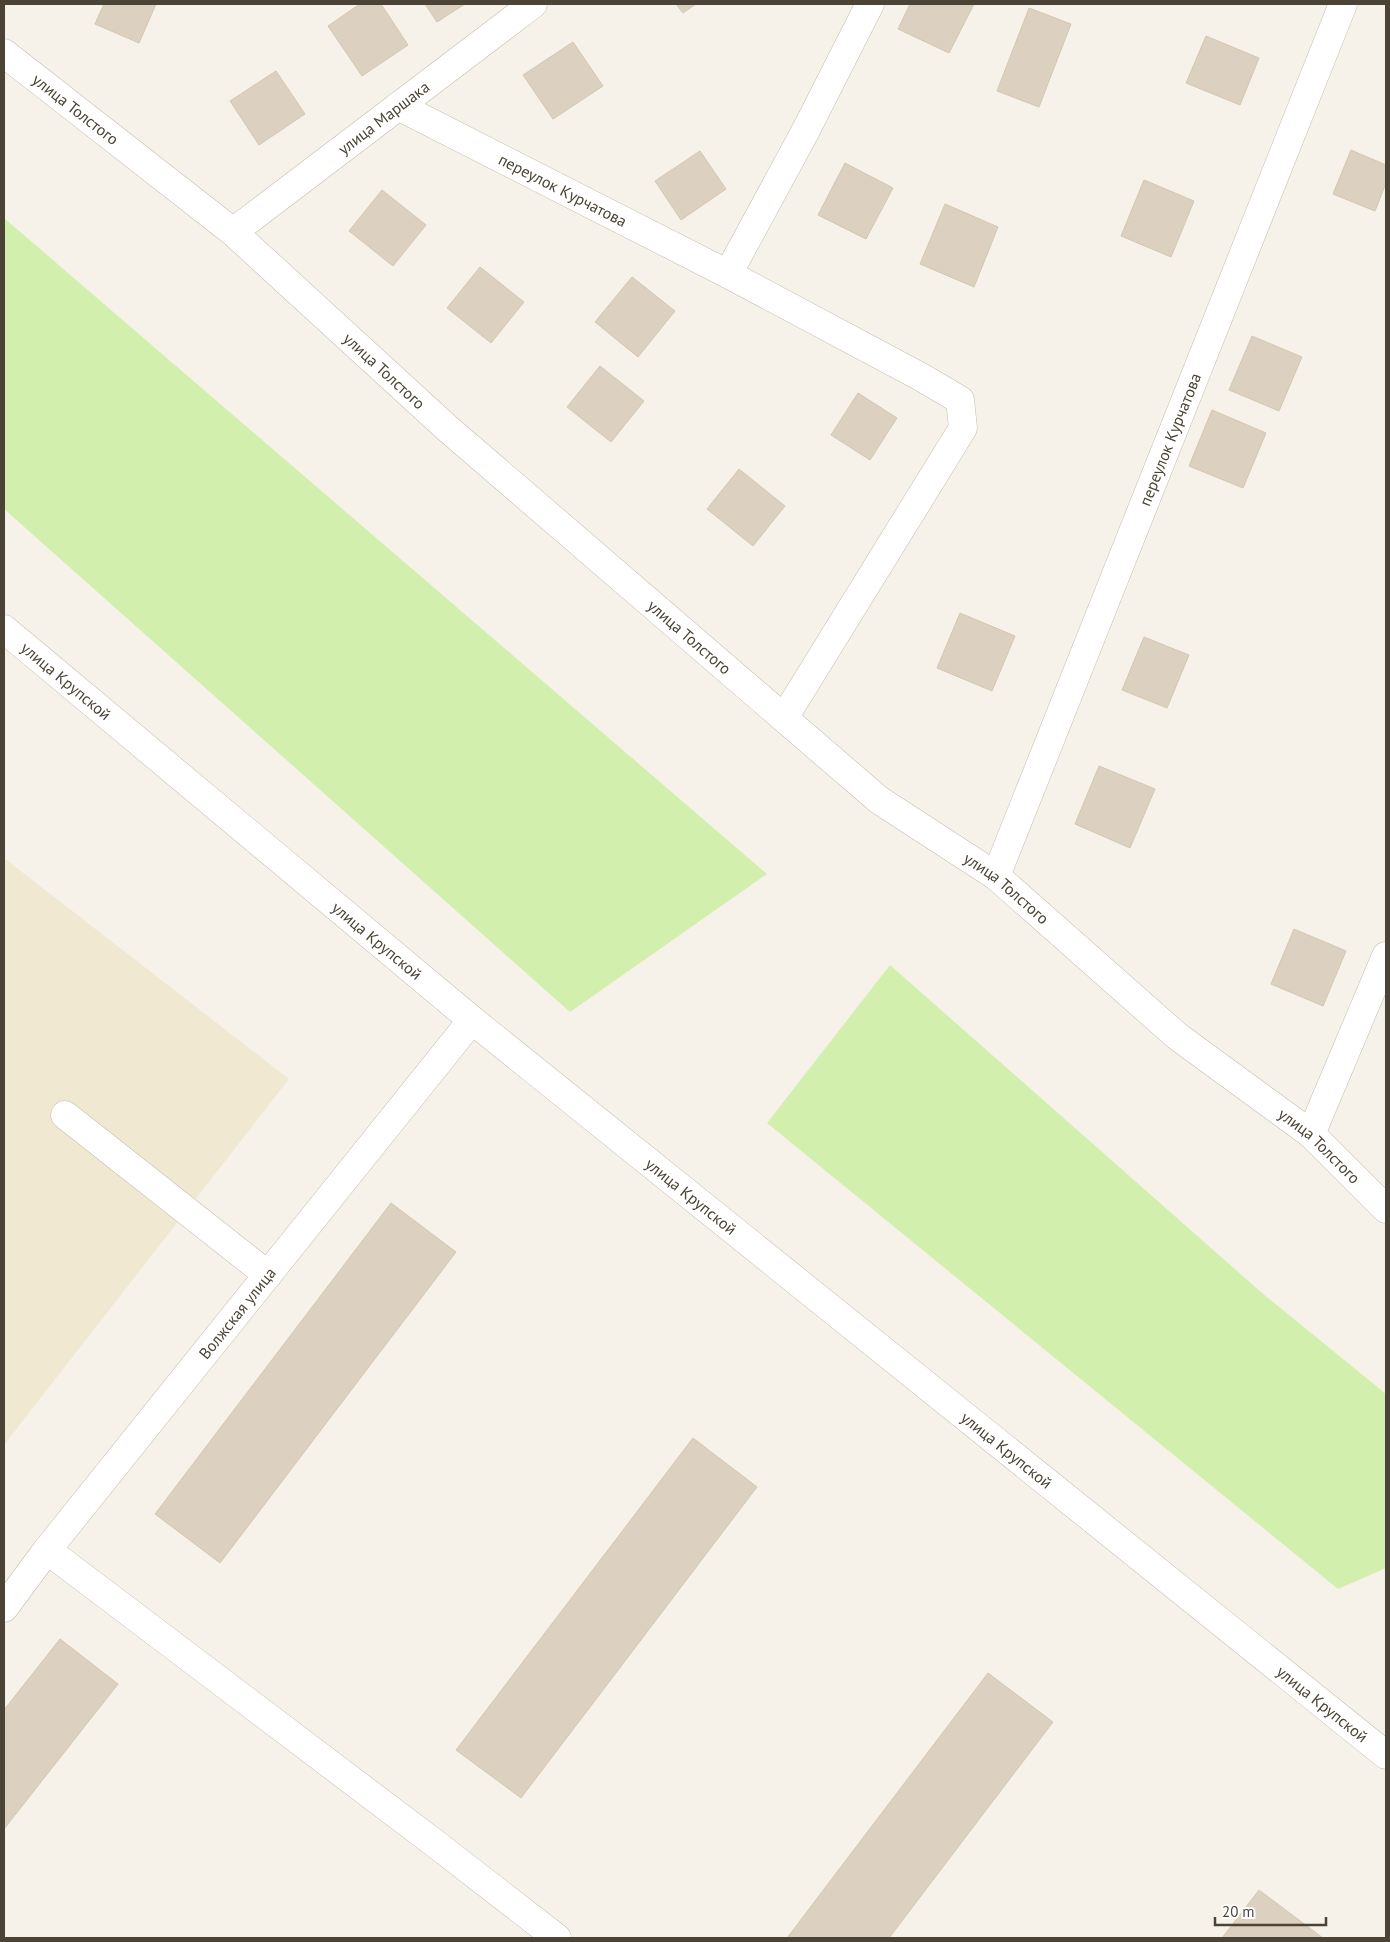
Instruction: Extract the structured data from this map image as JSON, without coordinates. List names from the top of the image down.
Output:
{
  "streets": {
    "street": [
      "улица Толстого",
      "улица Маршака",
      "переулок Курчатова",
      "улица Крупской",
      "Волжская улица"
    ]
  },
  "crossings": [
    ["улица Толстого", "улица Маршака"],
    ["улица Толстого", "переулок Курчатова"],
    ["улица Маршака", "переулок Курчатова"],
    ["улица Крупской", "Волжская улица"]
  ],
  "scale_bar": "20 m"
}
